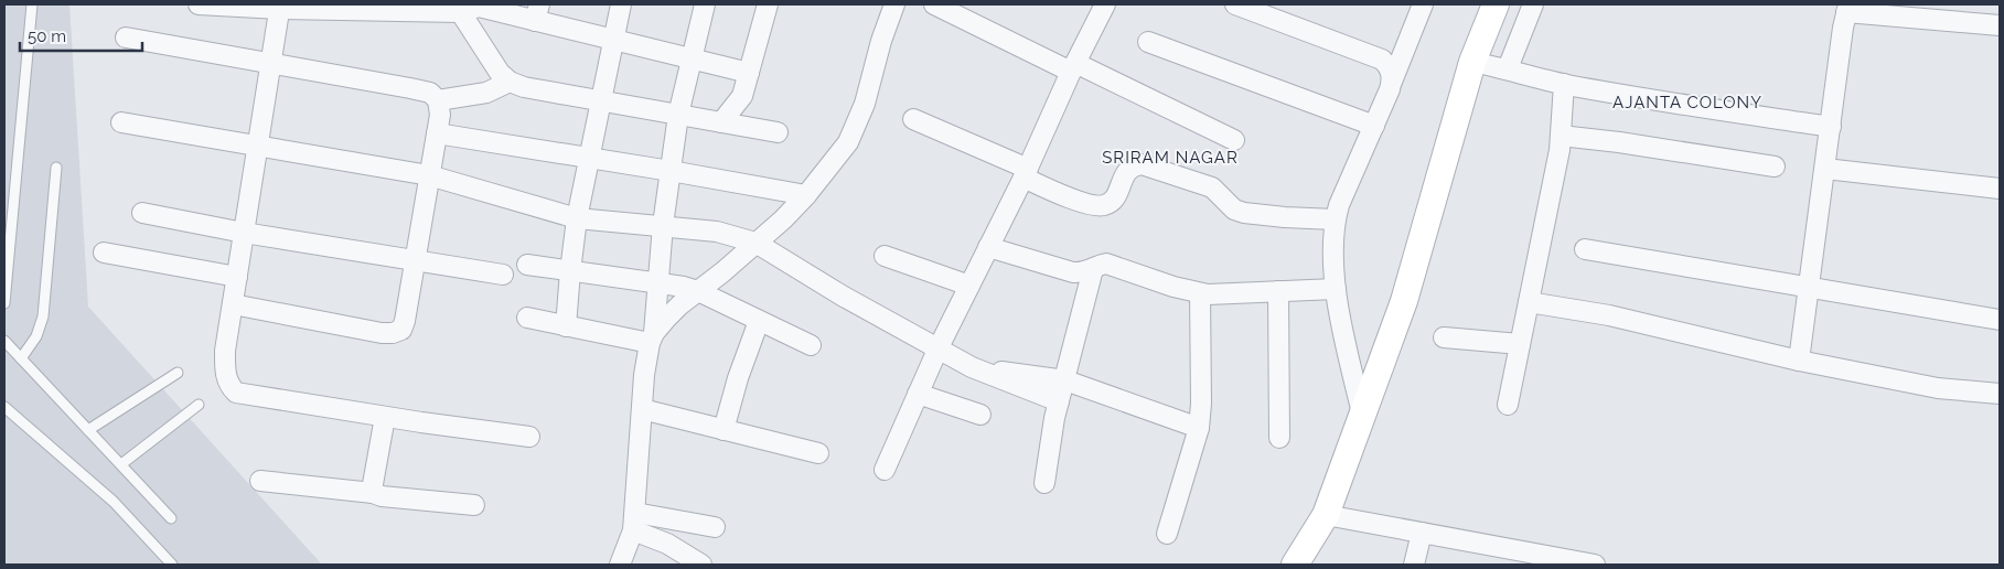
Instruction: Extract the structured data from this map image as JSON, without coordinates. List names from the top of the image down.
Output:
{
  "districts": ["AJANTA COLONY", "SRIRAM NAGAR"],
  "scale_bar": "50 m"
}
